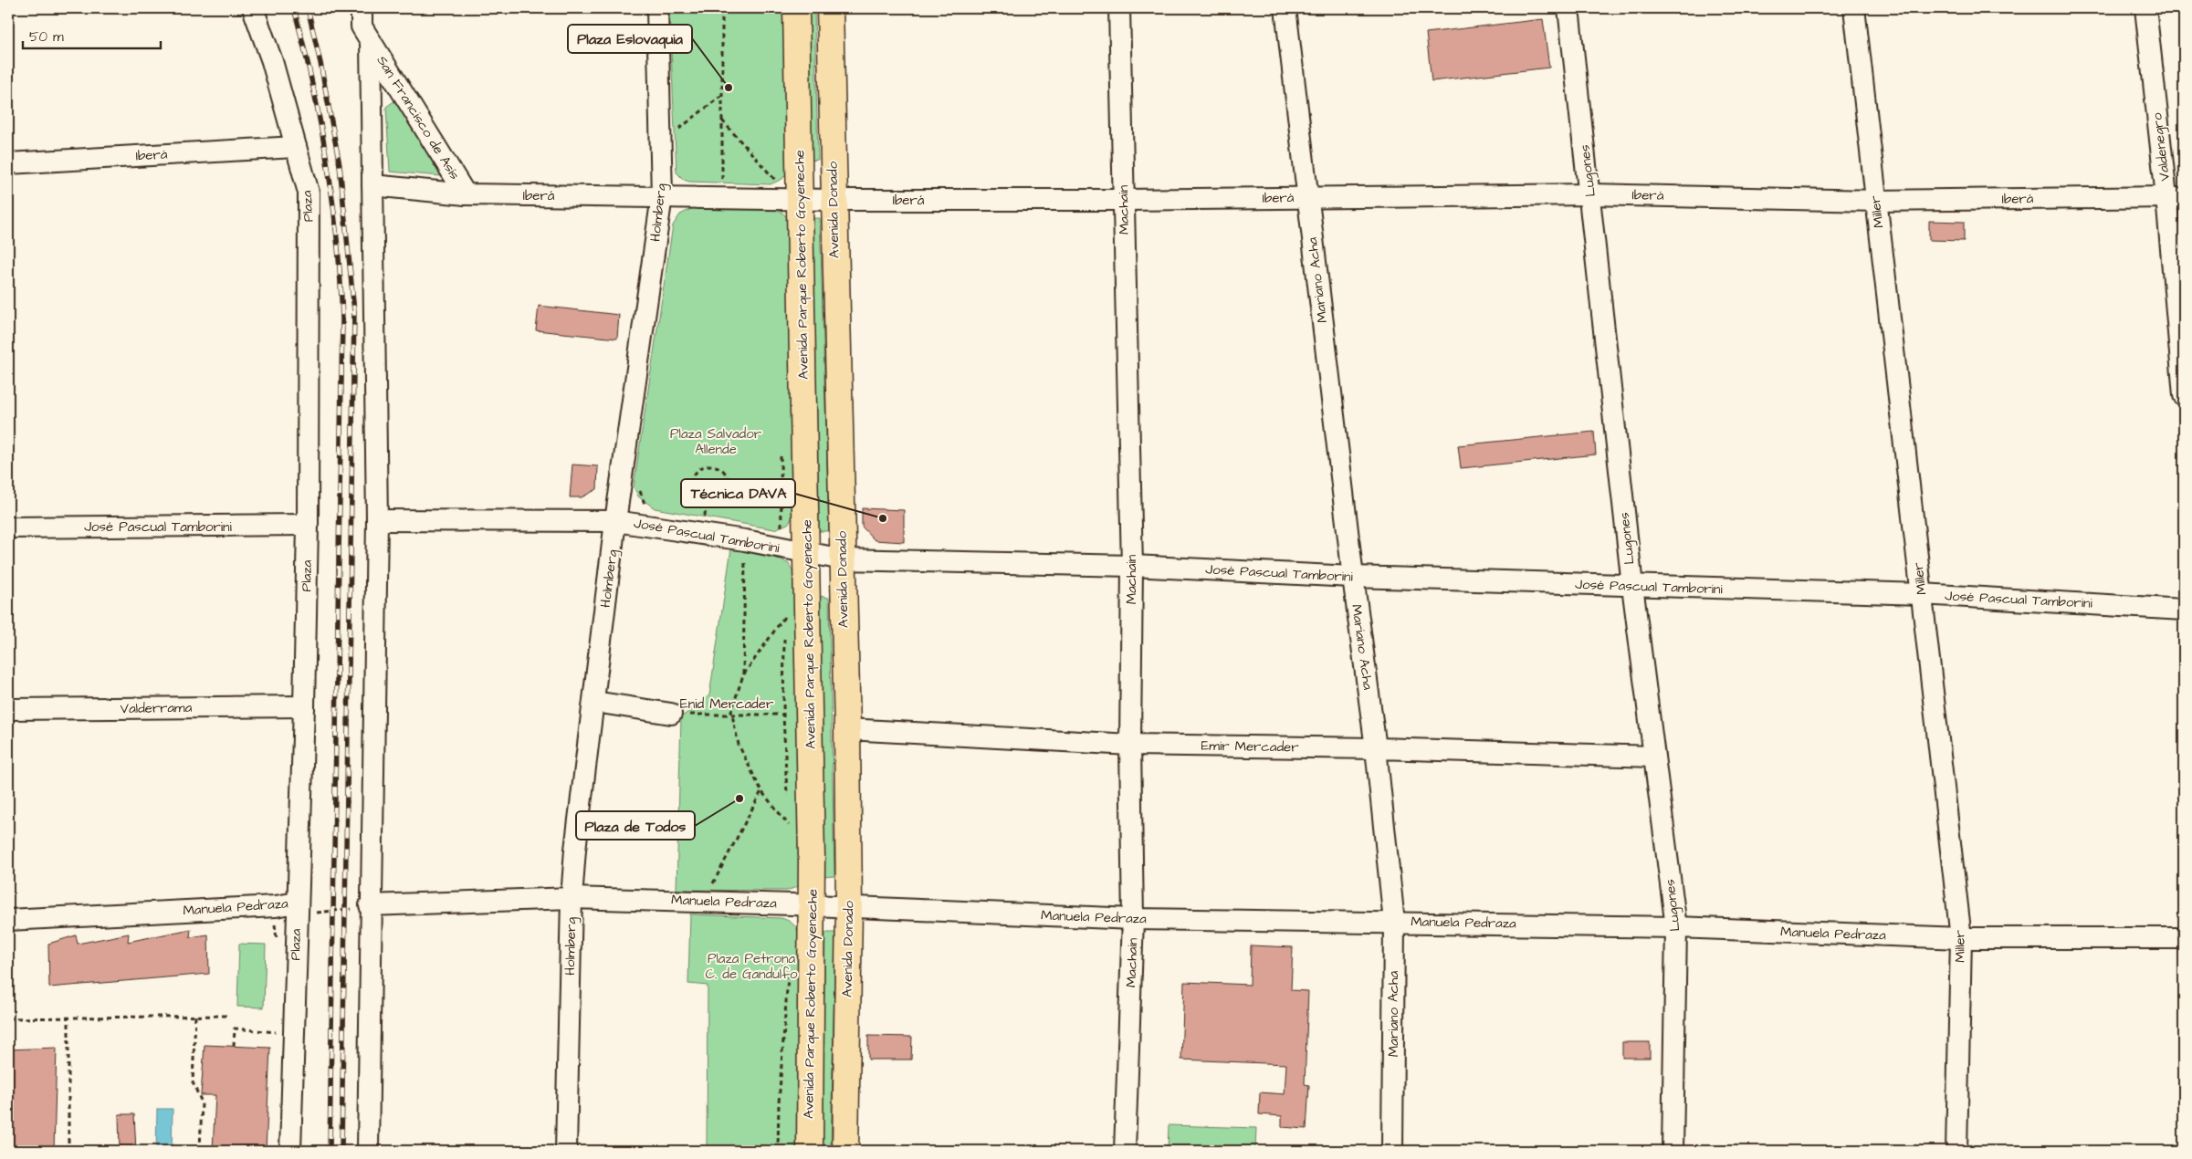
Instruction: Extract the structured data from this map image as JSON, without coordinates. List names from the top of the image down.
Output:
{
  "streets": {
    "main road": ["Avenida Donado", "Avenida Parque Roberto Goyeneche"],
    "street": [
      "San Francisco de Asís",
      "Valdenegro",
      "Iberá",
      "Lugones",
      "Plaza",
      "Machain",
      "Miller",
      "Holmberg",
      "Mariano Acha",
      "José Pascual Tamborini",
      "Valderrama",
      "Emir Mercader",
      "Manuela Pedraza"
    ],
    "path": ["Enid Mercader"]
  },
  "crossings": [
    ["San Francisco de Asís", "Iberá"],
    ["Valdenegro", "Iberá"],
    ["Iberá", "Lugones"],
    ["Iberá", "Plaza"],
    ["Iberá", "Avenida Donado"],
    ["Iberá", "Machain"],
    ["Iberá", "Miller"],
    ["Iberá", "Holmberg"],
    ["Iberá", "Avenida Parque Roberto Goyeneche"],
    ["Iberá", "Mariano Acha"],
    ["Lugones", "José Pascual Tamborini"],
    ["Lugones", "Emir Mercader"],
    ["Lugones", "Manuela Pedraza"],
    ["Plaza", "José Pascual Tamborini"],
    ["Plaza", "Valderrama"],
    ["Plaza", "Manuela Pedraza"],
    ["Avenida Donado", "José Pascual Tamborini"],
    ["Avenida Donado", "Emir Mercader"],
    ["Avenida Donado", "Manuela Pedraza"],
    ["Machain", "José Pascual Tamborini"],
    ["Machain", "Emir Mercader"],
    ["Machain", "Manuela Pedraza"],
    ["Miller", "José Pascual Tamborini"],
    ["Miller", "Manuela Pedraza"],
    ["Holmberg", "José Pascual Tamborini"],
    ["Holmberg", "Manuela Pedraza"],
    ["Avenida Parque Roberto Goyeneche", "José Pascual Tamborini"],
    ["Avenida Parque Roberto Goyeneche", "Manuela Pedraza"],
    ["Mariano Acha", "José Pascual Tamborini"],
    ["Mariano Acha", "Emir Mercader"],
    ["Mariano Acha", "Manuela Pedraza"]
  ],
  "parks": ["Plaza Salvador Allende", "Plaza Petrona C. de Gandulfo"],
  "places": ["Plaza Eslovaquia", "Técnica DAVA", "Plaza de Todos"],
  "scale_bar": "50 m"
}
